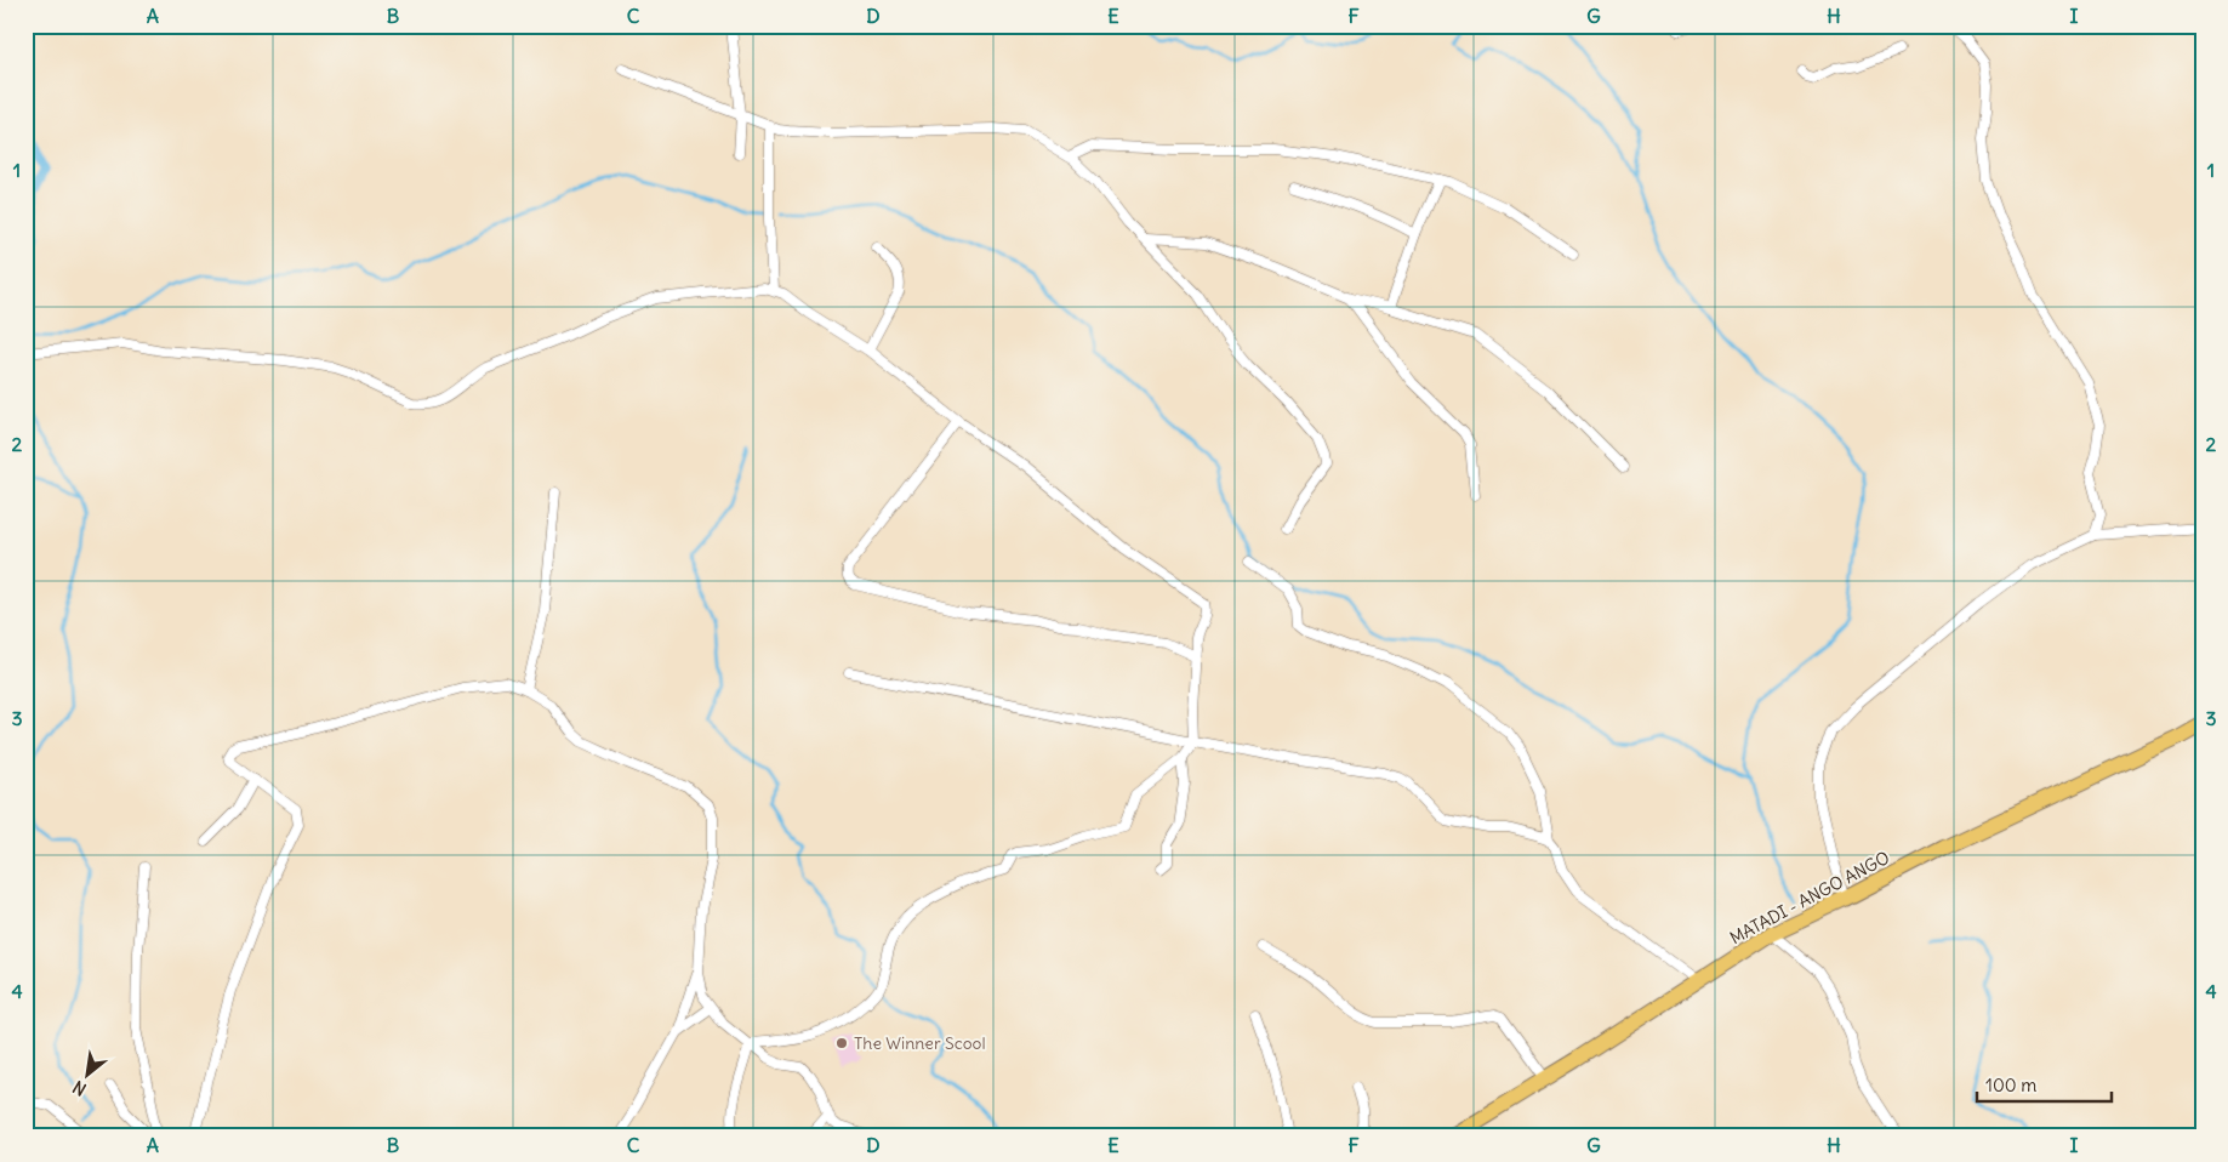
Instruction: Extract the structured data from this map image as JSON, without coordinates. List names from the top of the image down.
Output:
{
  "streets": {
    "highway": ["MATADI - ANGO ANGO"]
  },
  "places": ["The Winner Scool"],
  "scale_bar": "100 m",
  "north": "bottom left",
  "grid": {
    "columns": [
      "A",
      "B",
      "C",
      "D",
      "E",
      "F",
      "G",
      "H",
      "I"
    ],
    "rows": [
      "1",
      "2",
      "3",
      "4"
    ]
  }
}
